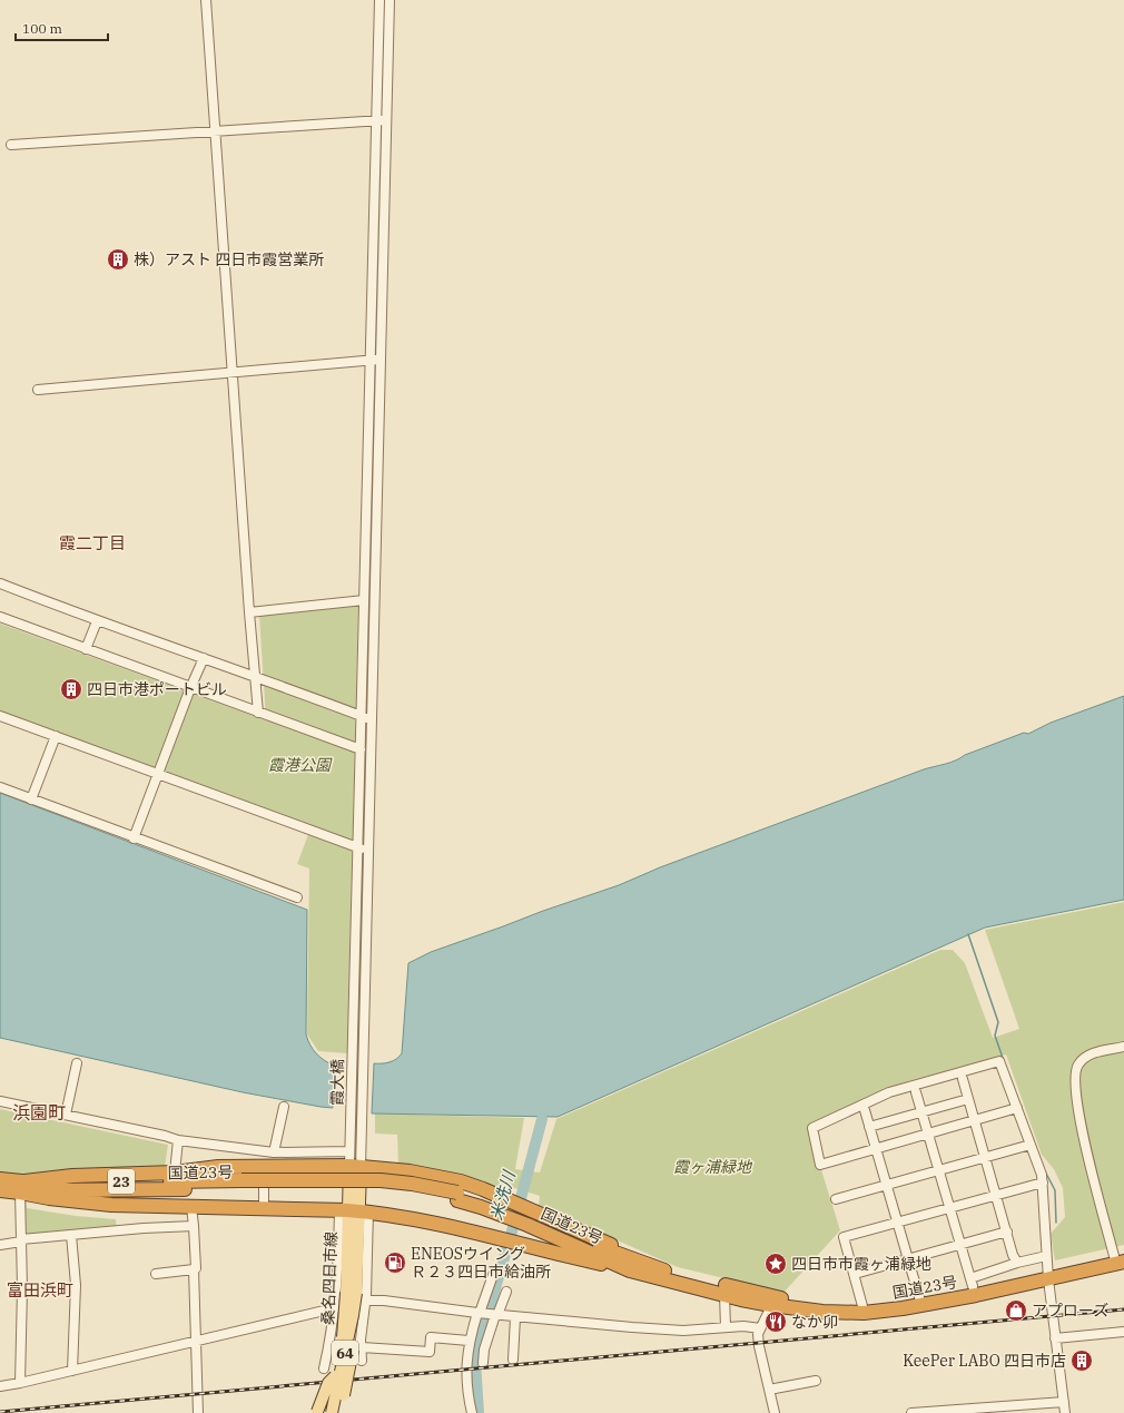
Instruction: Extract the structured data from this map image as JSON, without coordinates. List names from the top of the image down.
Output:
{
  "streets": {
    "highway": ["国道23号", "23"],
    "main road": ["桑名四日市線", "64"],
    "street": ["霞大橋"]
  },
  "crossings": [
    ["霞大橋", "桑名四日市線"],
    ["桑名四日市線", "64"]
  ],
  "districts": ["霞二丁目", "浜園町", "富田浜町"],
  "water": ["米洗川"],
  "parks": ["霞港公園", "霞ヶ浦緑地"],
  "places": {
    "building": ["株）アスト 四日市霞営業所", "四日市港ポートビル", "KeePer LABO 四日市店"],
    "fuel station": ["ENEOSウイング Ｒ２３四日市給油所"],
    "place": ["四日市市霞ヶ浦緑地"],
    "shop": ["アプローズ"],
    "restaurant": ["なか卯"]
  },
  "scale_bar": "100 m"
}
